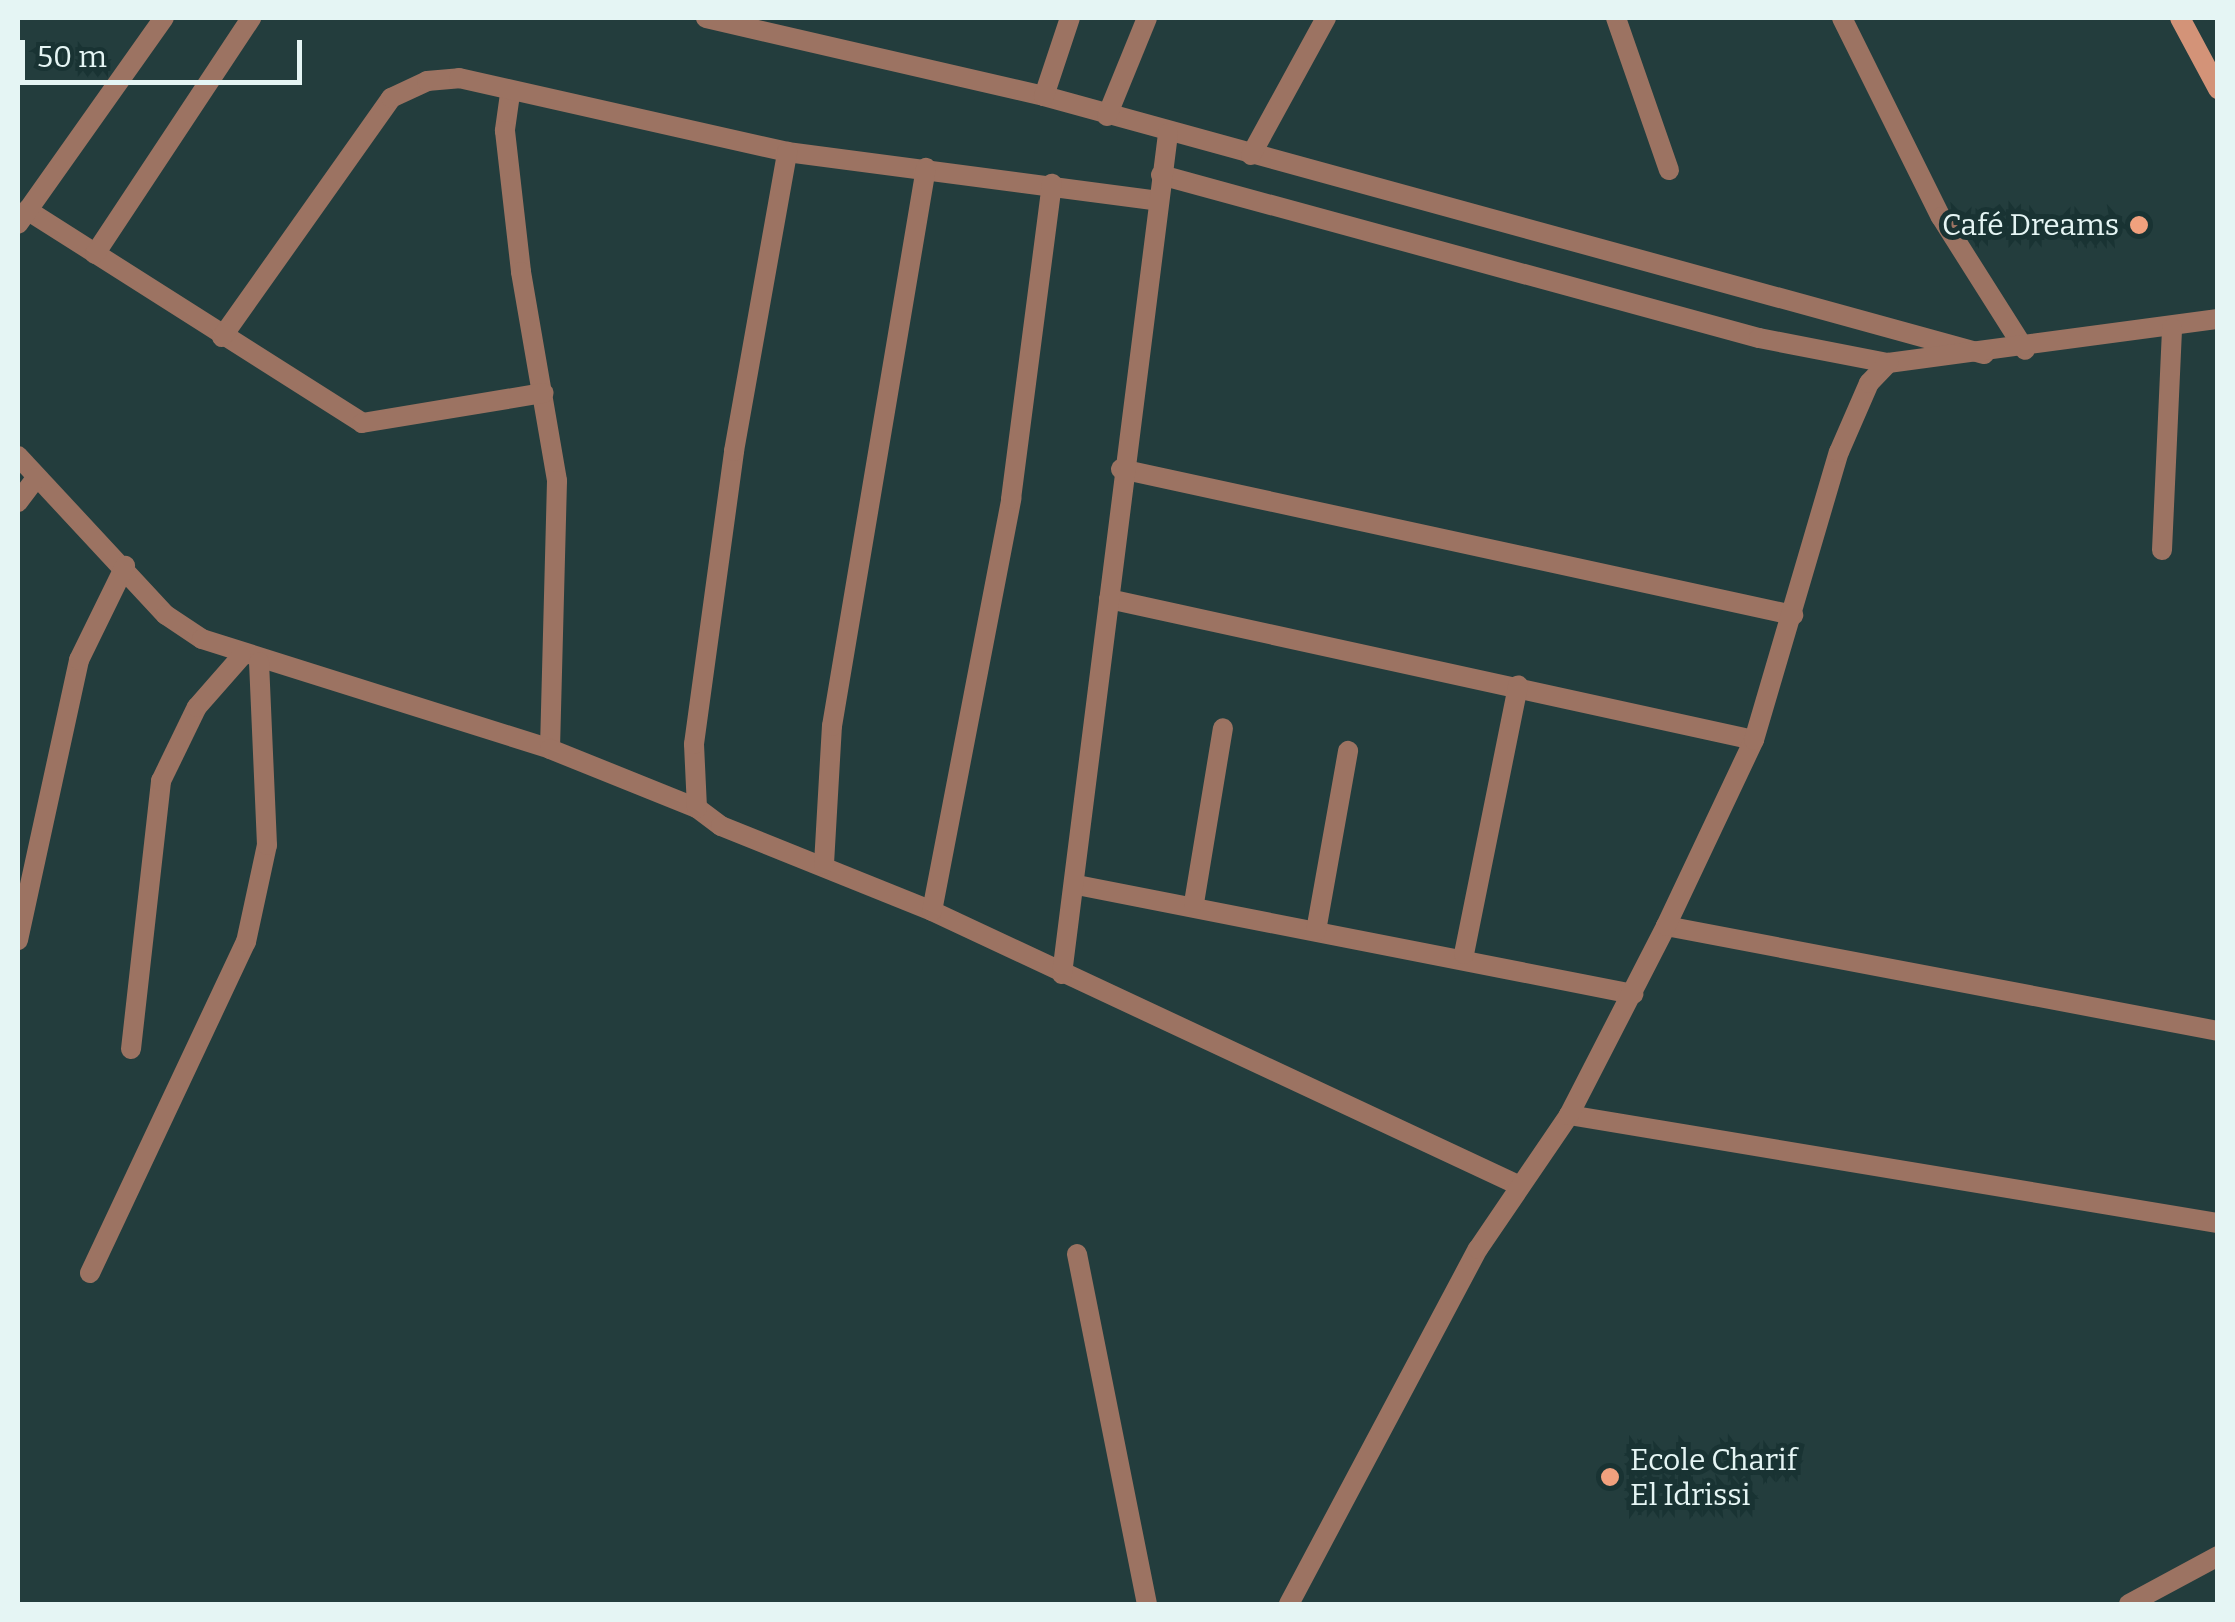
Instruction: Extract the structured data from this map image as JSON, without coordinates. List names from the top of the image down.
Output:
{
  "places": ["Café Dreams", "Ecole Charif El Idrissi"],
  "scale_bar": "50 m"
}
